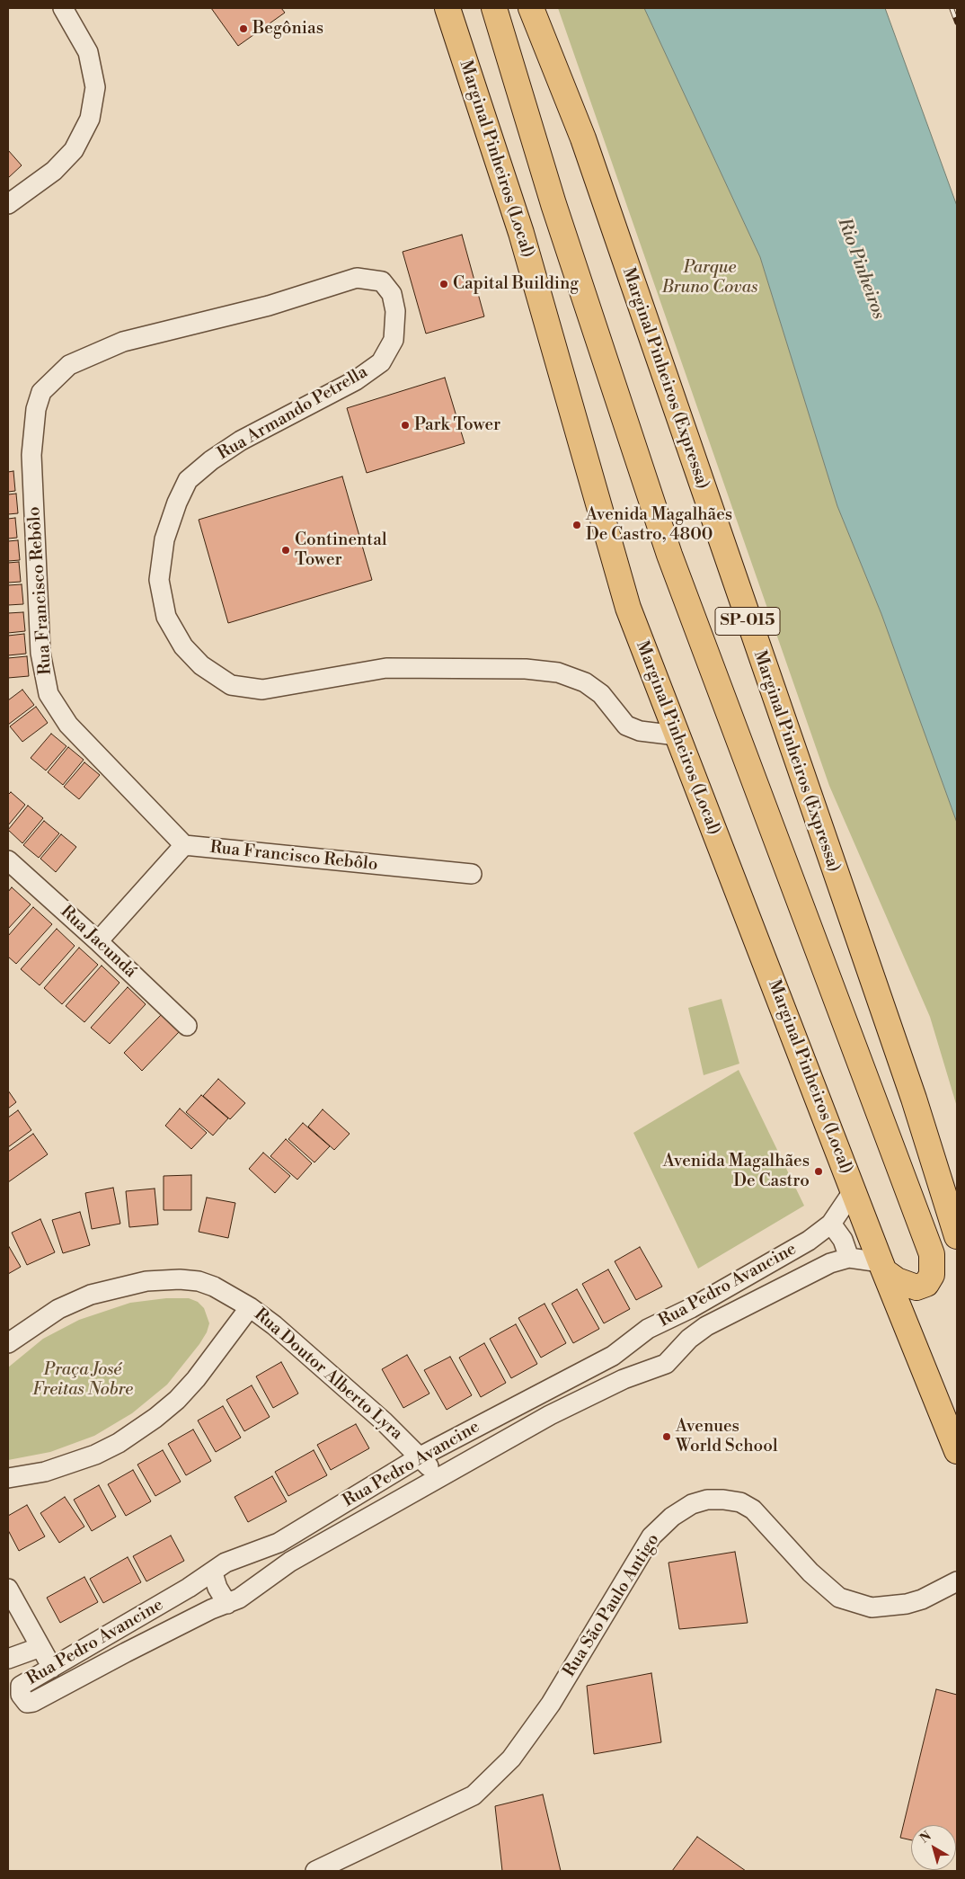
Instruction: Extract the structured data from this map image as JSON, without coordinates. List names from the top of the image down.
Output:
{
  "streets": {
    "highway": ["Marginal Pinheiros (Local)", "Marginal Pinheiros (Expressa)", "SP-015"],
    "street": [
      "Rua Armando Petrella",
      "Rua Francisco Rebôlo",
      "Rua Jacundá",
      "Rua Pedro Avancine",
      "Rua Doutor Alberto Lyra",
      "Rua São Paulo Antigo"
    ]
  },
  "crossings": [
    ["Marginal Pinheiros (Local)", "Rua Armando Petrella"],
    ["Marginal Pinheiros (Local)", "Rua Pedro Avancine"],
    ["Rua Armando Petrella", "Rua Francisco Rebôlo"],
    ["Rua Pedro Avancine", "Rua Doutor Alberto Lyra"]
  ],
  "water": ["Rio Pinheiros"],
  "parks": ["Parque Bruno Covas", "Praça José Freitas Nobre"],
  "places": [
    "Begônias",
    "Capital Building",
    "Park Tower",
    "Avenida Magalhães De Castro, 4800",
    "Continental Tower",
    "Avenida Magalhães De Castro",
    "Avenues World School"
  ],
  "north": "top left"
}
